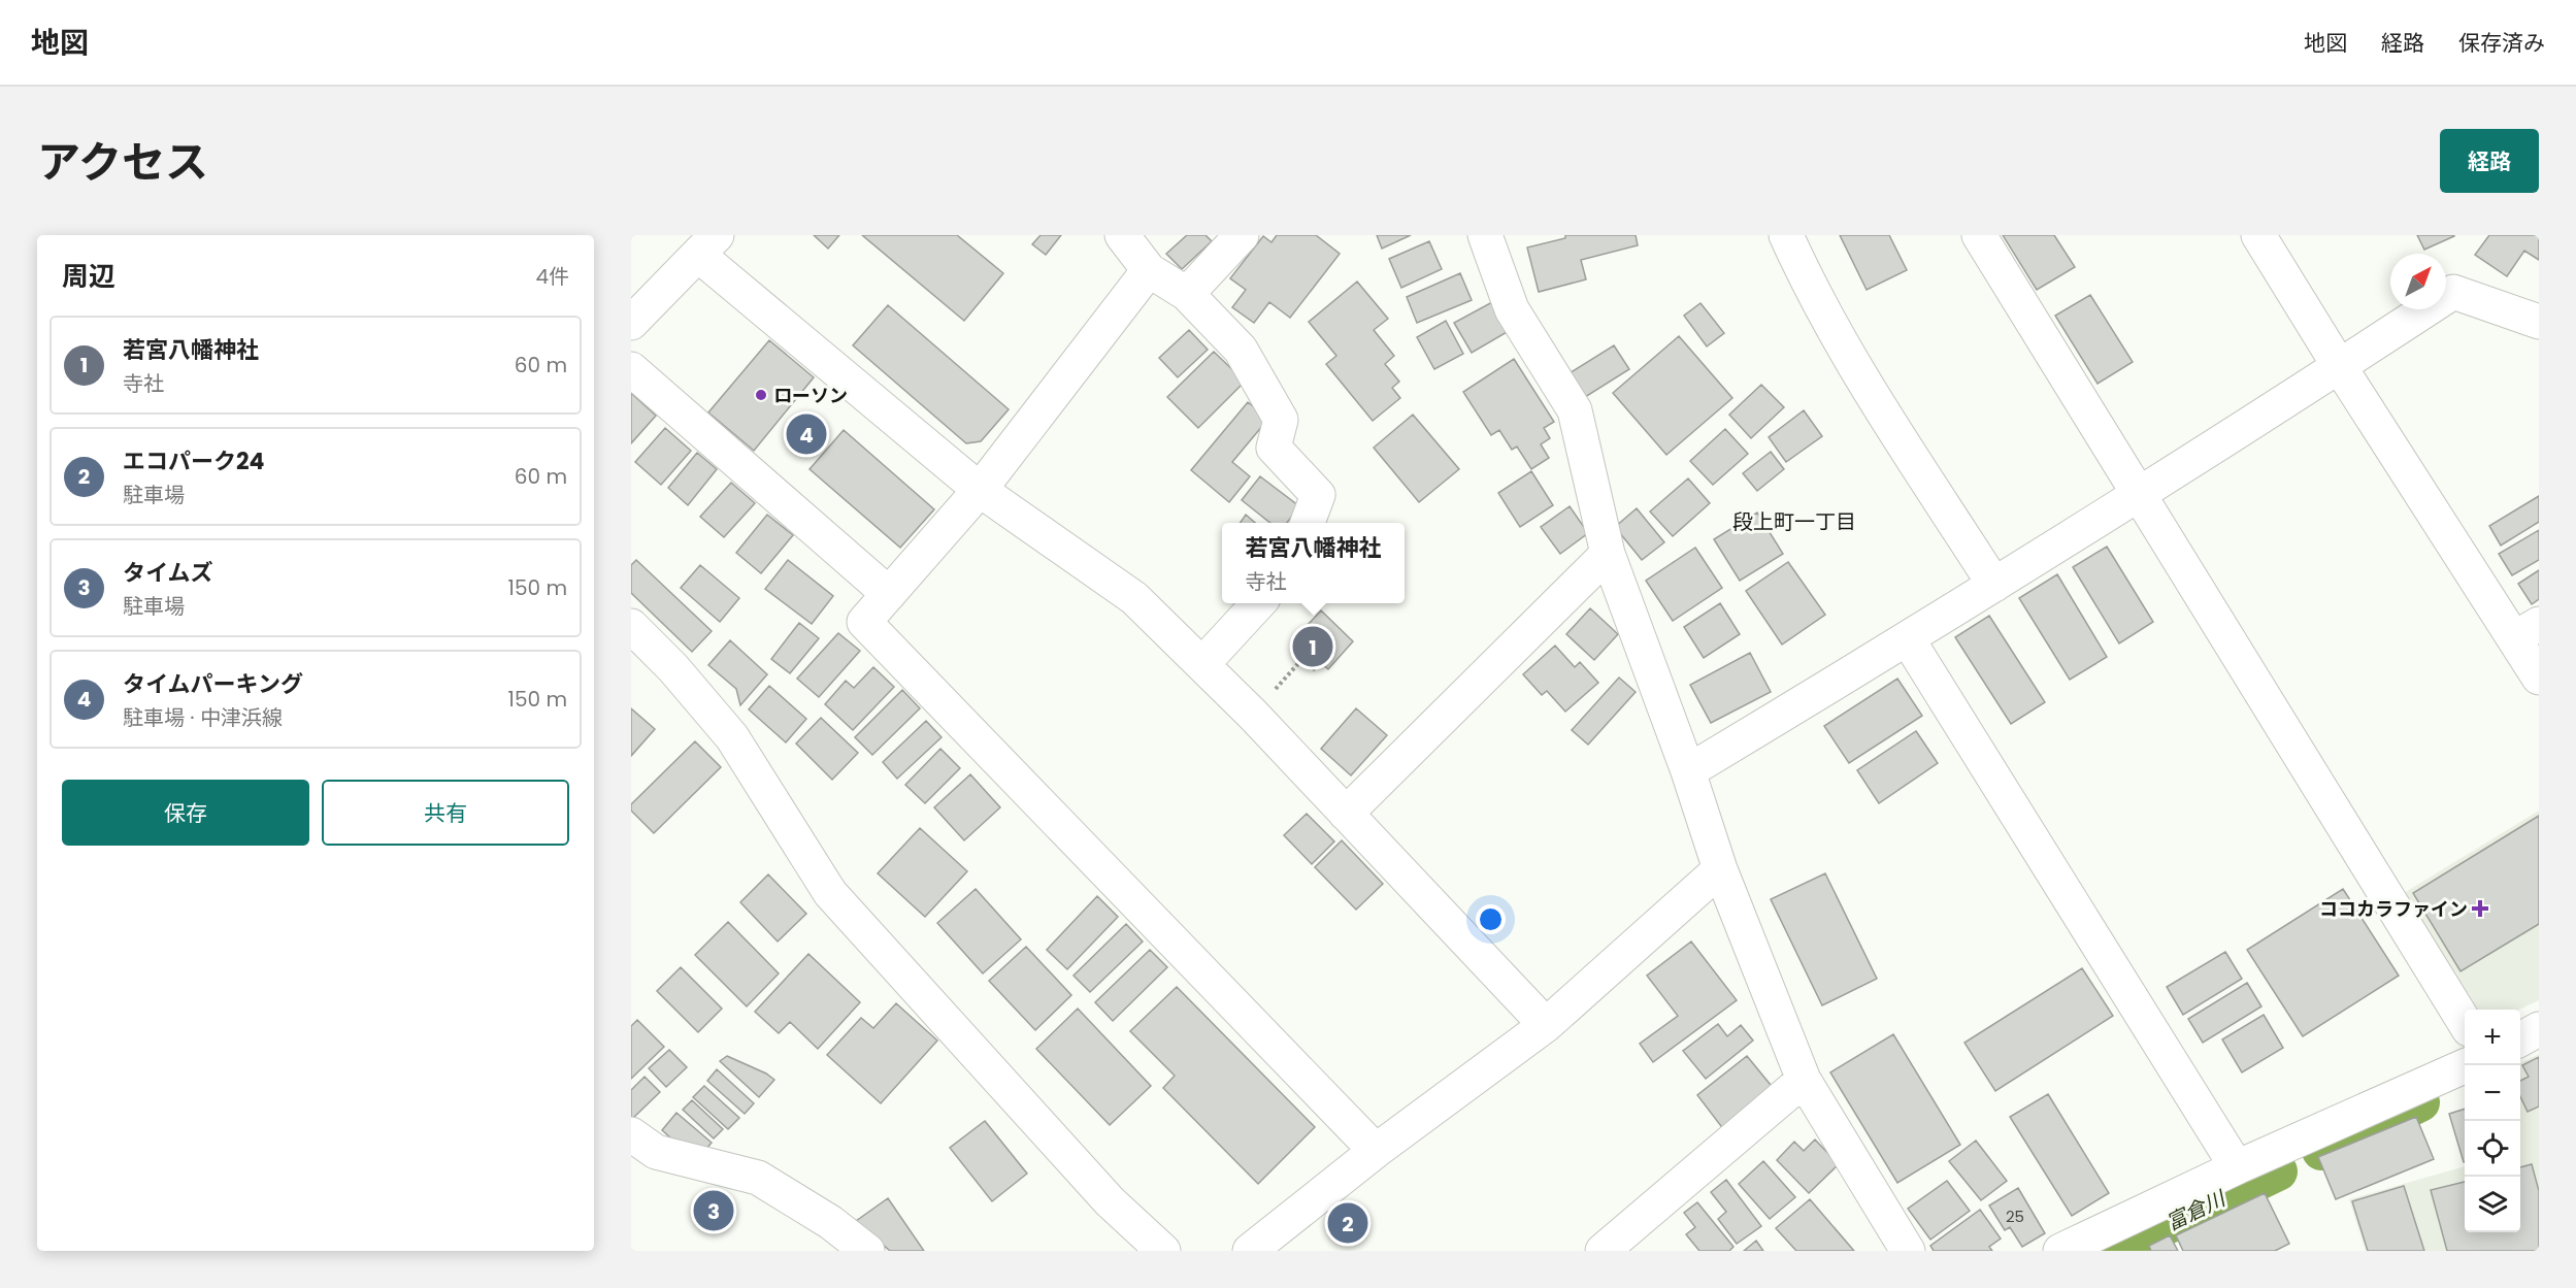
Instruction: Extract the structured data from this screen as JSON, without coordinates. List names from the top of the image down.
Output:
{
  "districts": ["段上町一丁目"],
  "water": ["富倉川"],
  "places": {
    "other": ["ローソン"],
    "health": ["ココカラファイン"]
  },
  "house_numbers": ["25"],
  "north": "top right",
  "page": {
    "header": "地図",
    "nav": ["地図", "経路", "保存済み"],
    "title": "アクセス",
    "buttons": [
      "経路",
      ["保存", "共有"]
    ],
    "heading": ["周辺", "4件"],
    "list": [
      {
        "mark": "1",
        "name": "若宮八幡神社",
        "note": "寺社",
        "value": "60 m"
      },
      {
        "mark": "2",
        "name": "エコパーク24",
        "note": "駐車場",
        "value": "60 m"
      },
      {
        "mark": "3",
        "name": "タイムズ",
        "note": "駐車場",
        "value": "150 m"
      },
      {
        "mark": "4",
        "name": "タイムパーキング",
        "note": "駐車場 · 中津浜線",
        "value": "150 m"
      }
    ],
    "pins": [
      "4",
      "1",
      "3",
      "2"
    ],
    "popup": ["若宮八幡神社", "寺社"],
    "map_buttons": ["+", "−"]
  }
}
